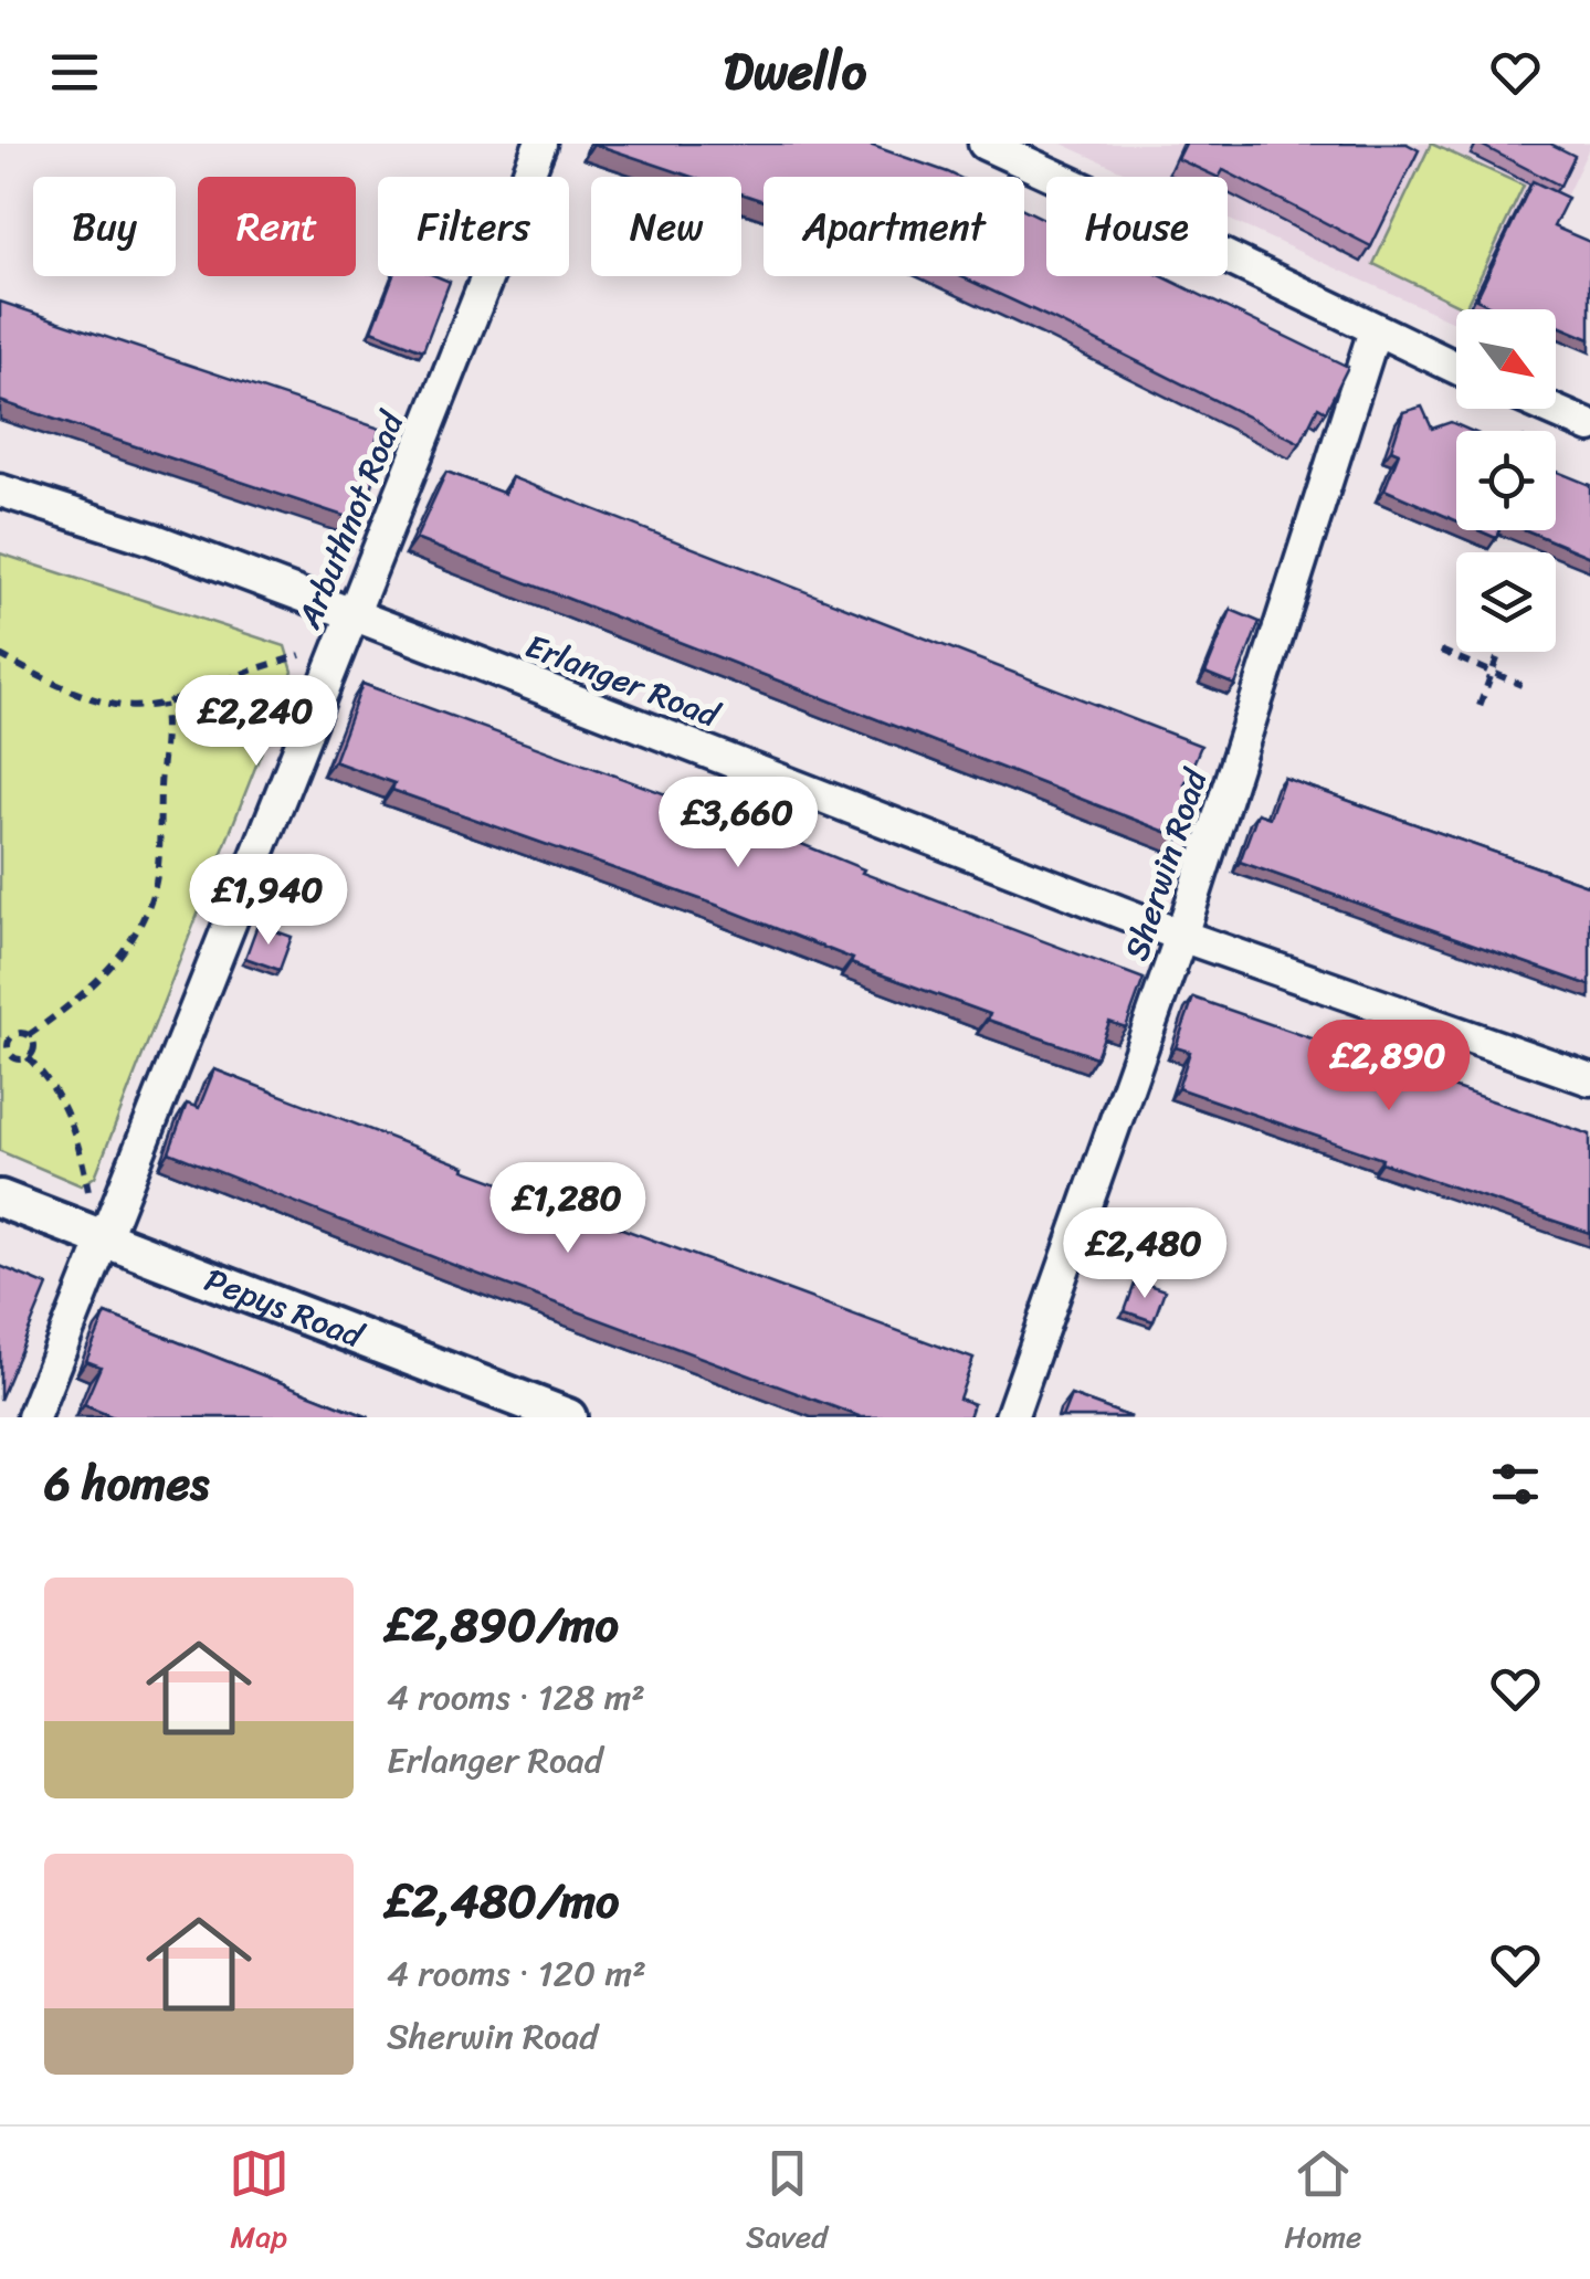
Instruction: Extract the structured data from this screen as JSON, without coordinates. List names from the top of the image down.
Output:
{
  "streets": {
    "street": [
      "Arbuthnot Road",
      "Erlanger Road",
      "Sherwin Road",
      "Pepys Road"
    ]
  },
  "crossings": [
    ["Arbuthnot Road", "Erlanger Road"],
    ["Arbuthnot Road", "Pepys Road"],
    ["Erlanger Road", "Sherwin Road"]
  ],
  "north": "bottom right",
  "page": {
    "header": "Dwello",
    "chip": [
      "Buy",
      "Rent",
      "Filters",
      "New",
      "Apartment",
      "House"
    ],
    "price": [
      "£2,240",
      "£3,660",
      "£1,940",
      "£2,890",
      "£1,280",
      "£2,480"
    ],
    "heading": "6 homes",
    "list": [
      {
        "name": "£2,890/mo",
        "note": "4 rooms · 128 m² · Erlanger Road"
      },
      {
        "name": "£2,480/mo",
        "note": "4 rooms · 120 m² · Sherwin Road"
      }
    ],
    "tabs": ["Map", "Saved", "Home"]
  }
}
